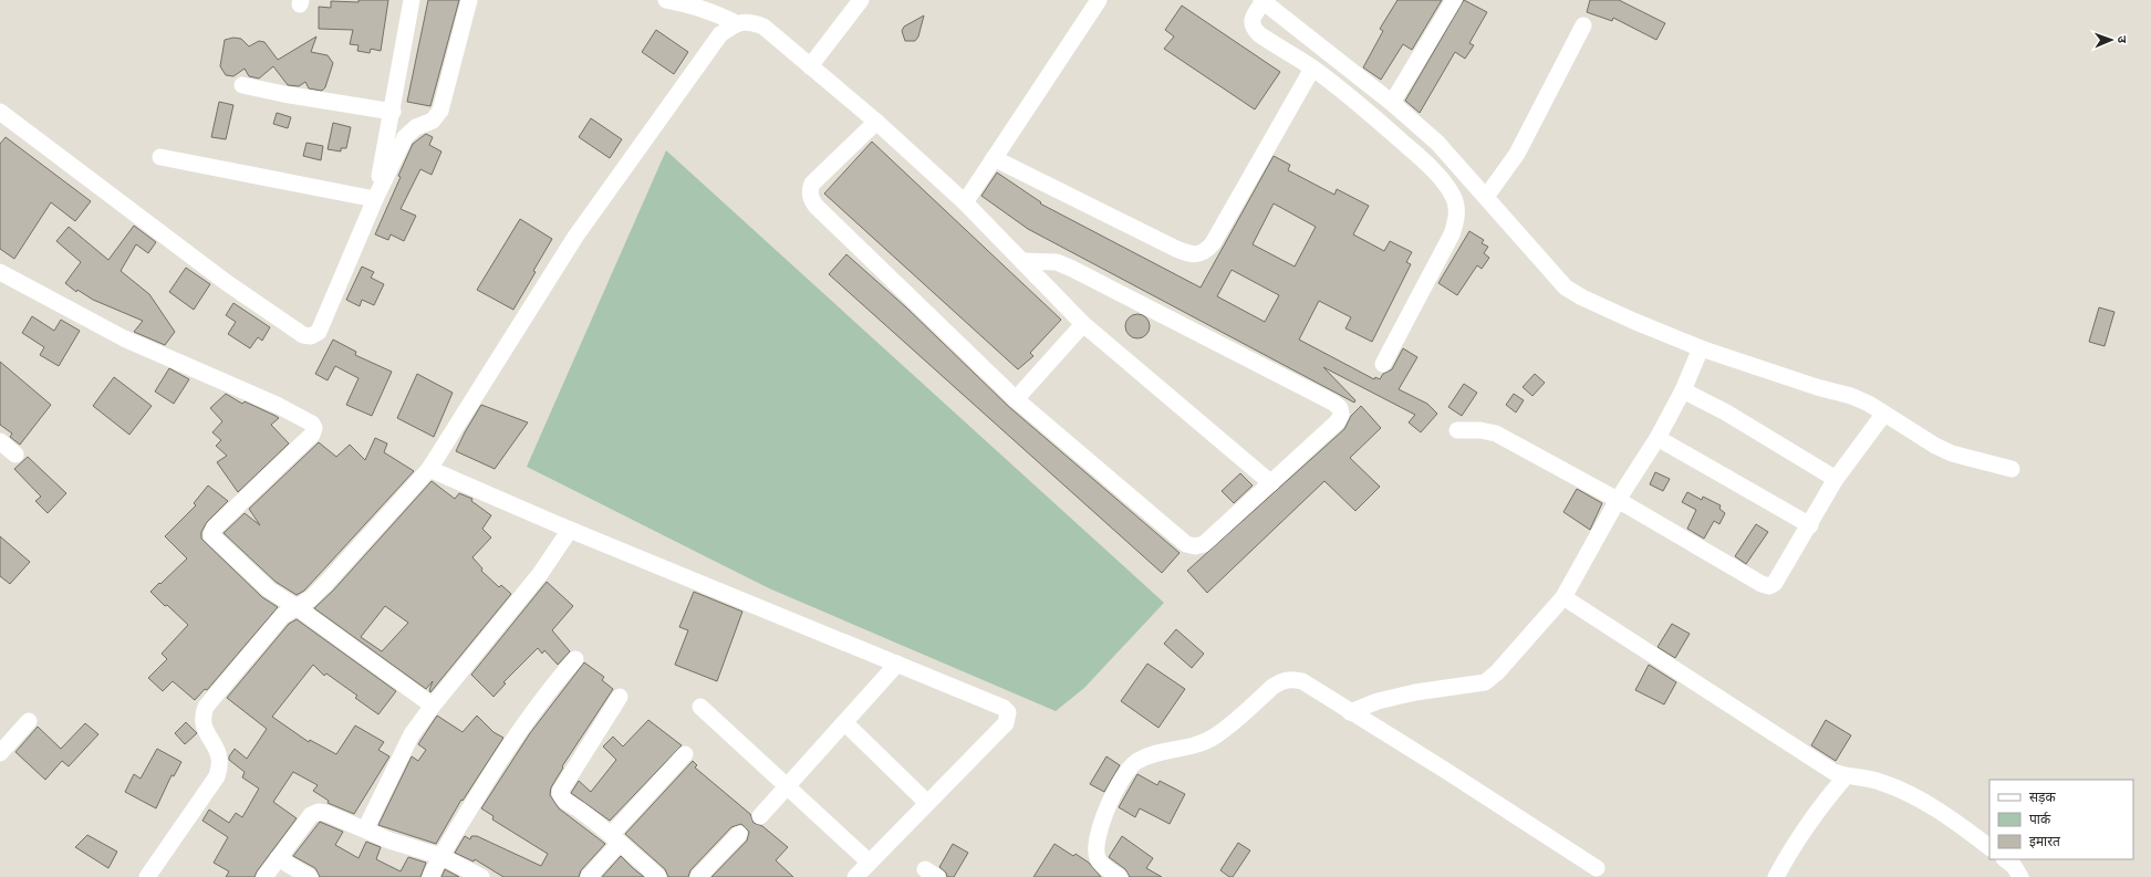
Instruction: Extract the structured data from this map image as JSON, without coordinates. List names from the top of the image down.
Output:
{
  "legend": ["सड़क", "पार्क", "इमारत"],
  "north": "right"
}
